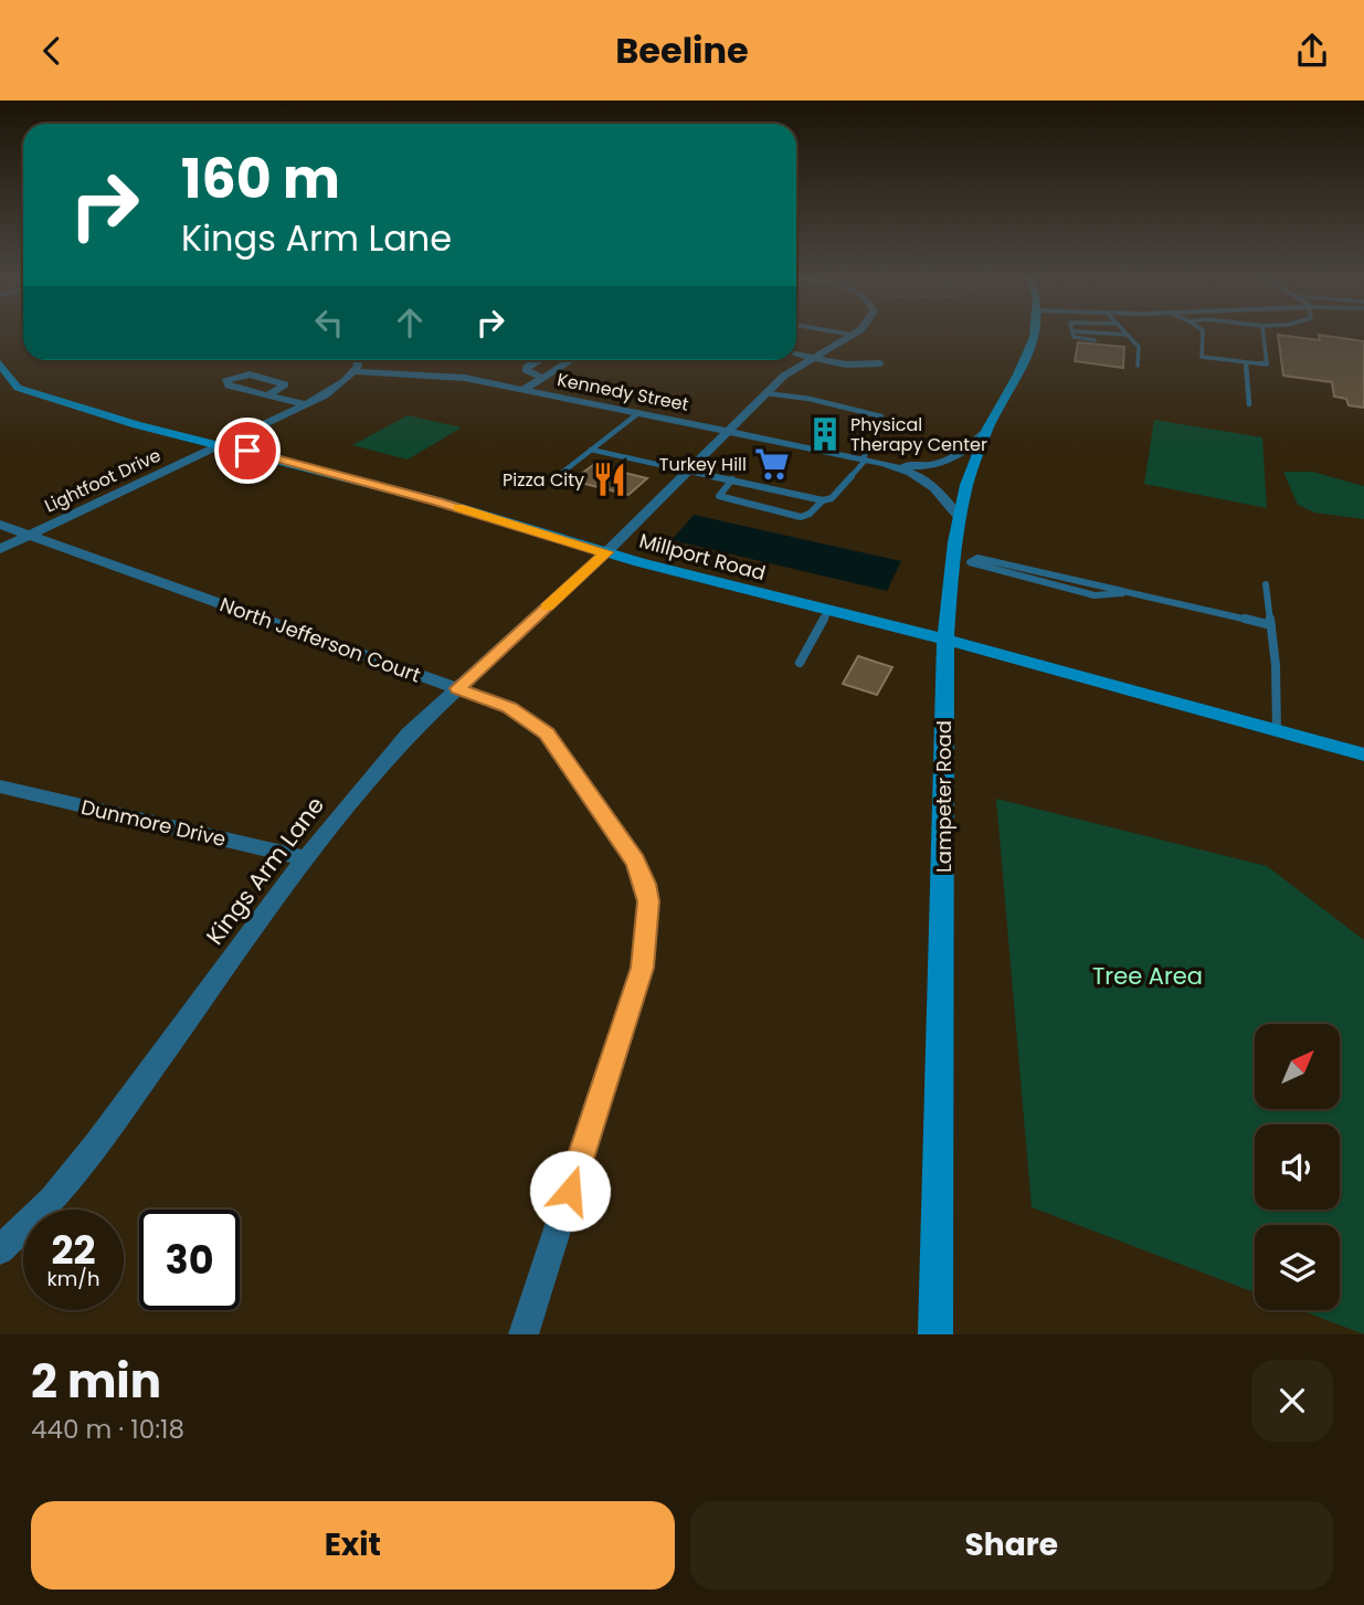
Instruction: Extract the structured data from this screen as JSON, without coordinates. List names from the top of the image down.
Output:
{
  "streets": {
    "main road": ["Millport Road", "Lampeter Road"],
    "street": [
      "Kennedy Street",
      "Lightfoot Drive",
      "North Jefferson Court",
      "Dunmore Drive",
      "Kings Arm Lane"
    ]
  },
  "crossings": [
    ["Kennedy Street", "Lightfoot Drive"],
    ["Kennedy Street", "Lampeter Road"],
    ["Kennedy Street", "Kings Arm Lane"],
    ["Lightfoot Drive", "Millport Road"],
    ["Lightfoot Drive", "North Jefferson Court"],
    ["Millport Road", "Lampeter Road"],
    ["Millport Road", "Kings Arm Lane"],
    ["North Jefferson Court", "Kings Arm Lane"],
    ["Dunmore Drive", "Kings Arm Lane"]
  ],
  "parks": ["Tree Area"],
  "places": {
    "building": ["Physical Therapy Center"],
    "supermarket": ["Turkey Hill"],
    "restaurant": ["Pizza City"]
  },
  "north": "top right",
  "page": {
    "header": "Beeline",
    "turn": ["160 m", "Kings Arm Lane"],
    "speed": "22 km/h",
    "limit": "30",
    "heading": ["2 min", "440 m · 10:18"],
    "buttons": ["Exit", "Share"]
  }
}
